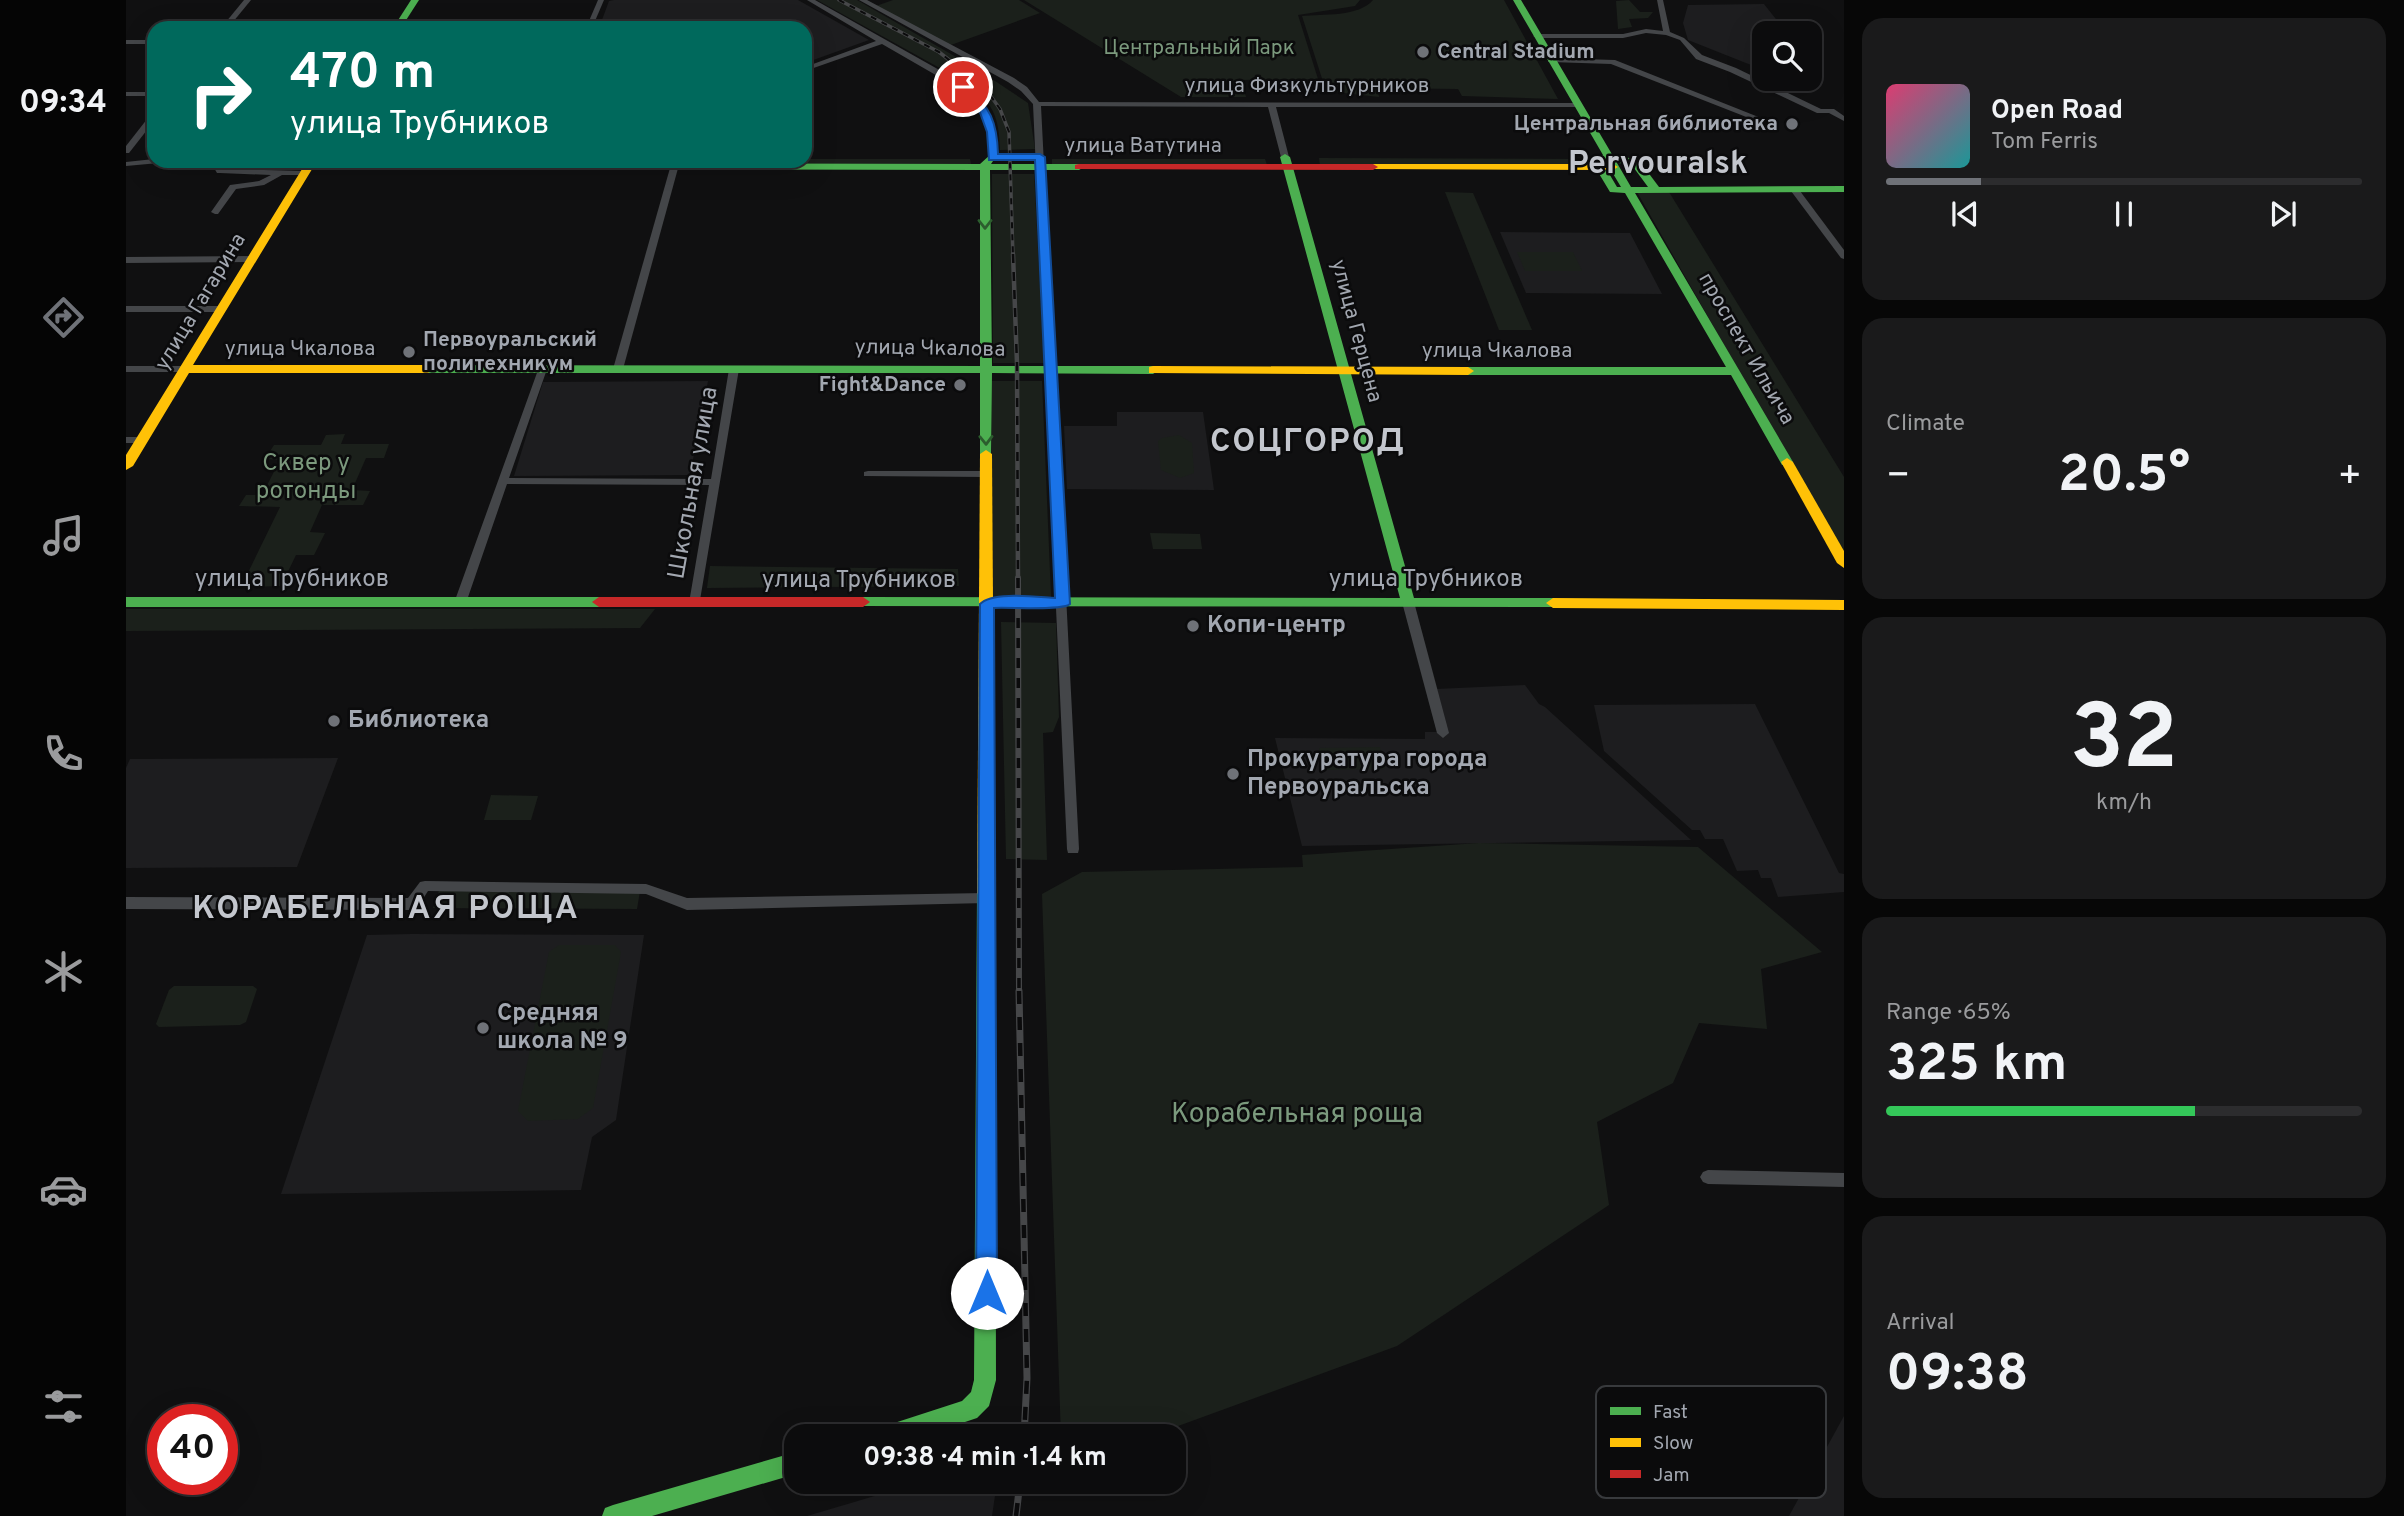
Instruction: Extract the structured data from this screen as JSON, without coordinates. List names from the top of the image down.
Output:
{
  "streets": {
    "street": [
      "улица Физкультурников",
      "улица Ватутина",
      "улица Гагарина",
      "улица Герцена",
      "улица Чкалова",
      "проспект Ильича",
      "Школьная улица",
      "улица Трубников"
    ]
  },
  "crossings": [
    ["улица Физкультурников", "улица Герцена"],
    ["улица Физкультурников", "проспект Ильича"],
    ["улица Ватутина", "улица Герцена"],
    ["улица Ватутина", "проспект Ильича"],
    ["улица Гагарина", "улица Чкалова"],
    ["улица Герцена", "улица Чкалова"],
    ["улица Герцена", "улица Трубников"],
    ["улица Чкалова", "проспект Ильича"],
    ["улица Чкалова", "Школьная улица"],
    ["Школьная улица", "улица Трубников"]
  ],
  "districts": ["Pervouralsk", "СОЦГОРОД", "КОРАБЕЛЬНАЯ РОЩА"],
  "parks": ["Центральный Парк", "Сквер у ротонды", "Корабельная роща"],
  "places": [
    "Central Stadium",
    "Центральная библиотека",
    "Первоуральский политехникум",
    "Fight&Dance",
    "Копи-центр",
    "Библиотека",
    "Прокуратура города Первоуральска",
    "Средняя школа № 9"
  ],
  "legend": ["Fast", "Slow", "Jam"],
  "page": {
    "tabs": "09:34",
    "turn": ["470 m", "улица Трубников"],
    "song": ["Open Road", "Tom Ferris"],
    "tile": [
      "Climate",
      ["32", "km/h"],
      ["Range · 65%", "325 km"],
      ["Arrival", "09:38"]
    ],
    "heat": ["−", "20.5°", "+"],
    "limit": "40",
    "trip": "09:38 · 4 min · 1.4 km"
  }
}
